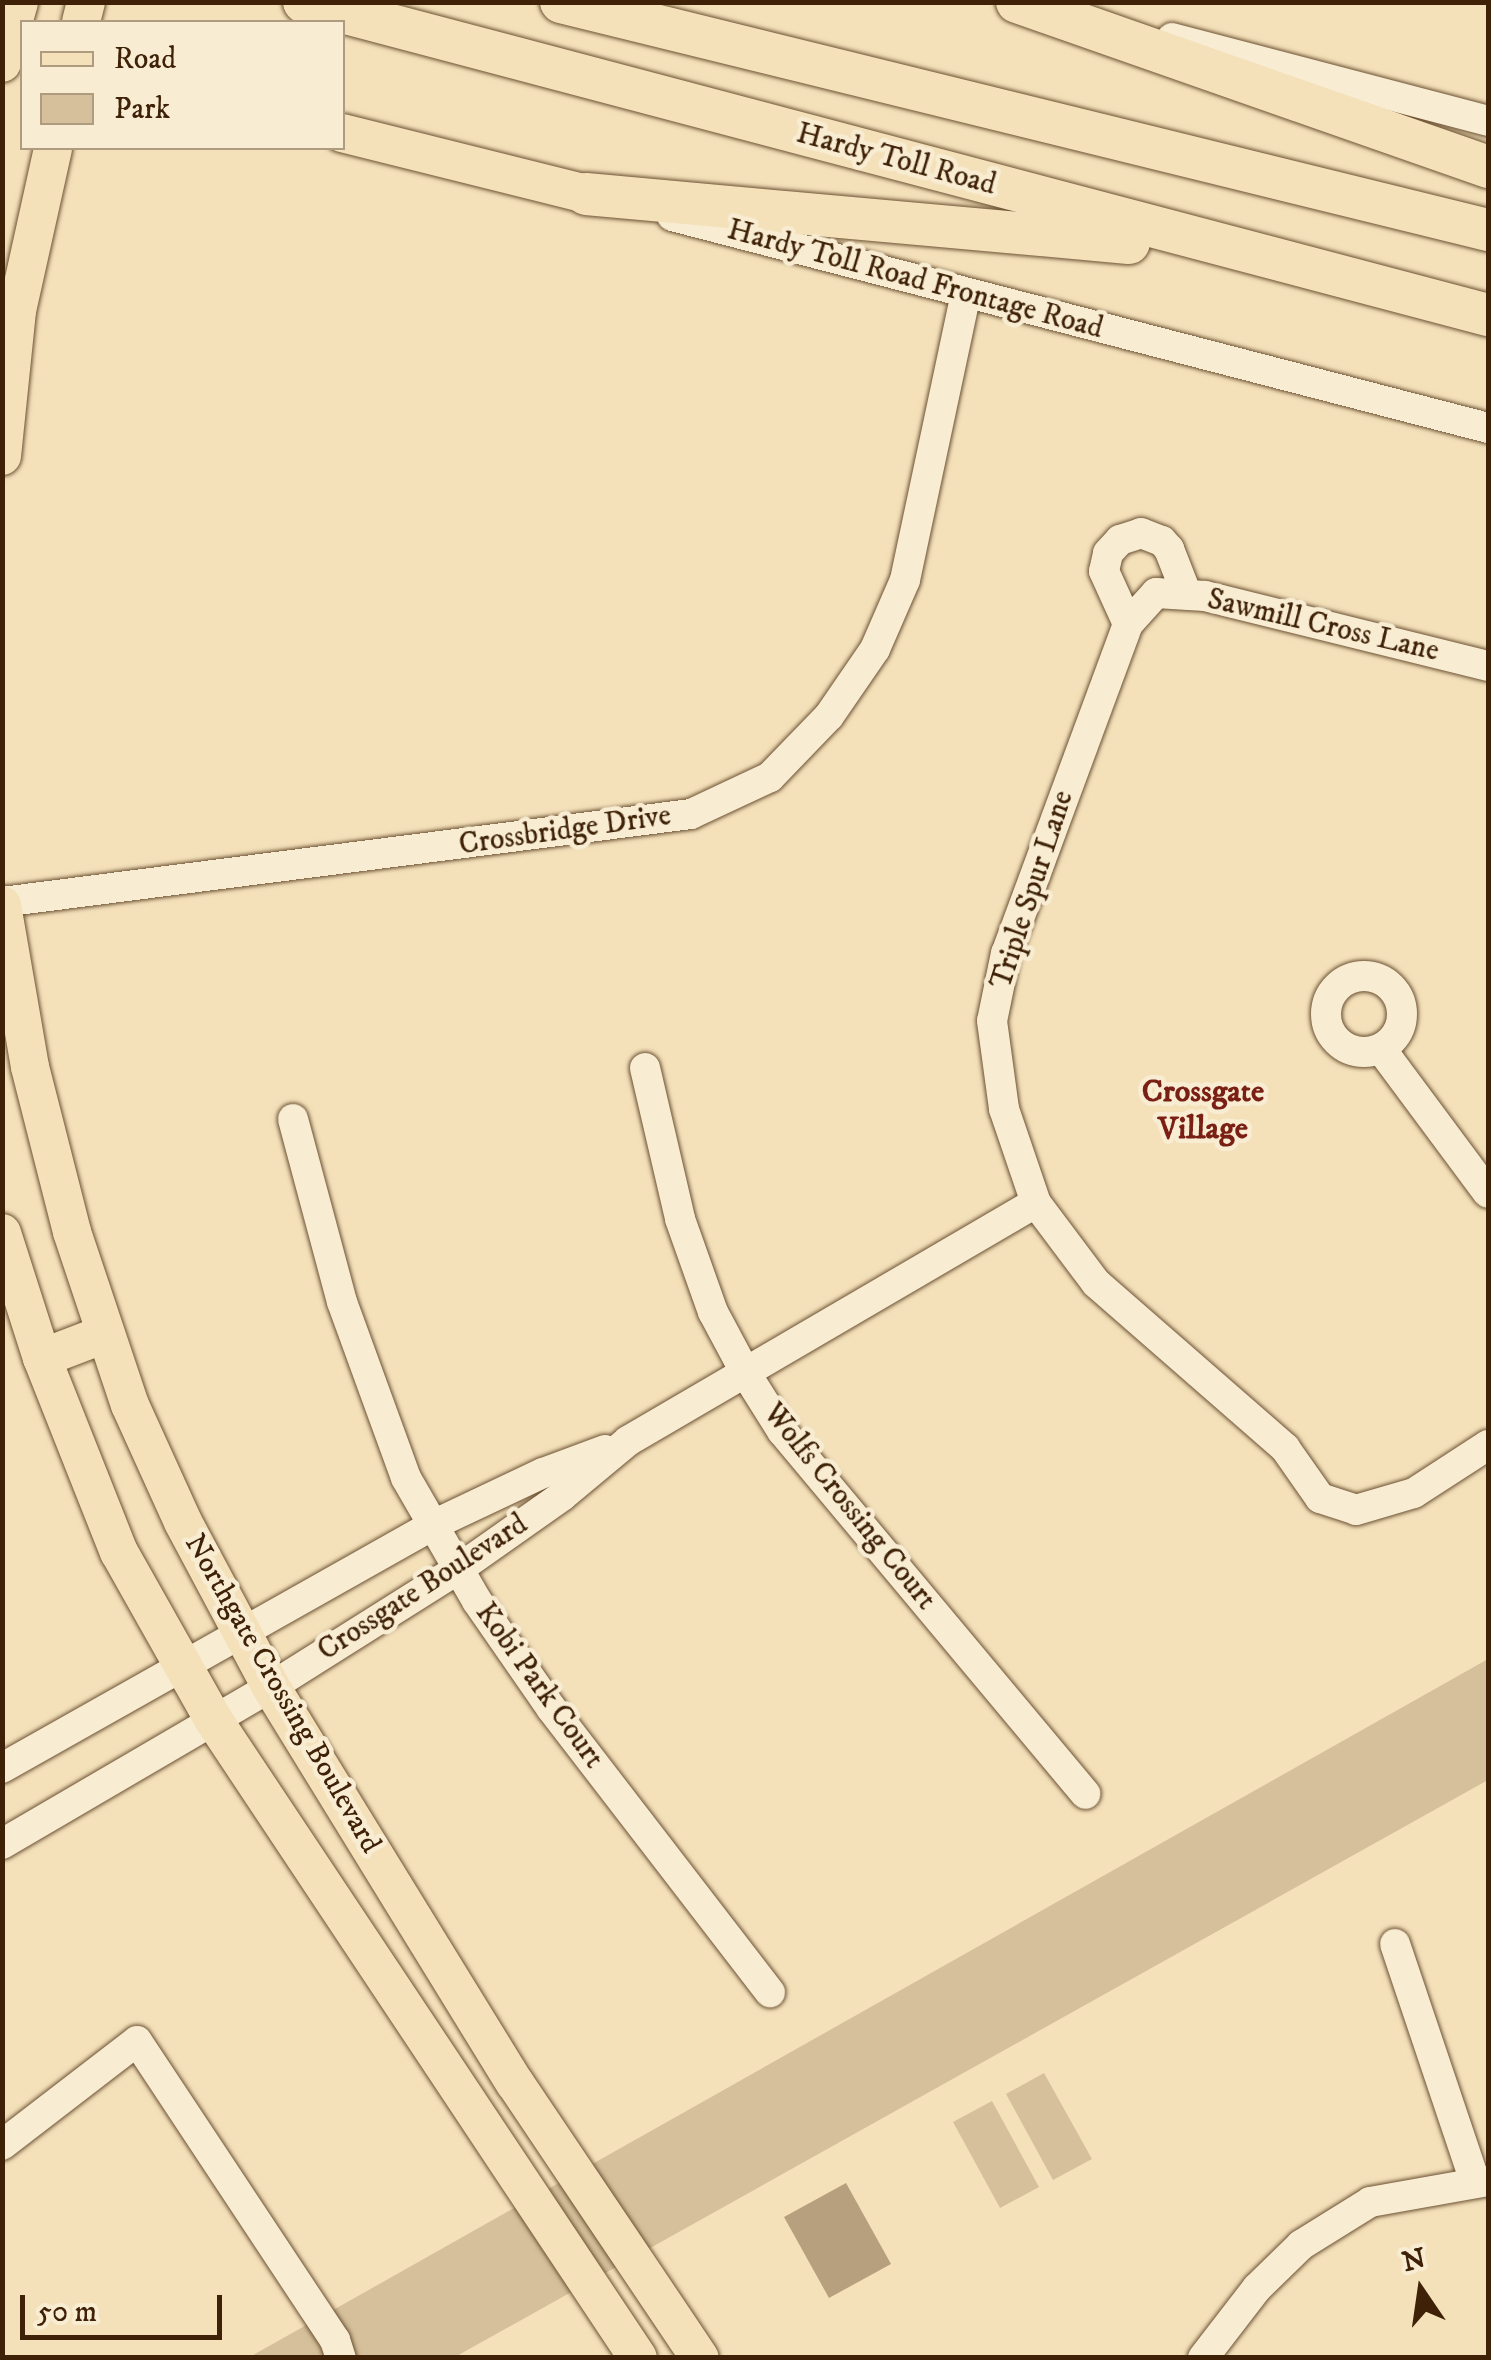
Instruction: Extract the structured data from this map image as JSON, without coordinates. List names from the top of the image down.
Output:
{
  "streets": {
    "highway": ["Hardy Toll Road"],
    "main road": ["Hardy Toll Road Frontage Road", "Northgate Crossing Boulevard"],
    "street": [
      "Sawmill Cross Lane",
      "Crossbridge Drive",
      "Triple Spur Lane",
      "Wolfs Crossing Court",
      "Crossgate Boulevard",
      "Kobi Park Court"
    ]
  },
  "crossings": [
    ["Hardy Toll Road Frontage Road", "Crossbridge Drive"],
    ["Sawmill Cross Lane", "Triple Spur Lane"],
    ["Crossbridge Drive", "Northgate Crossing Boulevard"],
    ["Triple Spur Lane", "Crossgate Boulevard"],
    ["Wolfs Crossing Court", "Crossgate Boulevard"],
    ["Crossgate Boulevard", "Kobi Park Court"],
    ["Crossgate Boulevard", "Northgate Crossing Boulevard"]
  ],
  "districts": ["Crossgate Village"],
  "legend": ["Road", "Park"],
  "scale_bar": "50 m",
  "north": "top"
}
